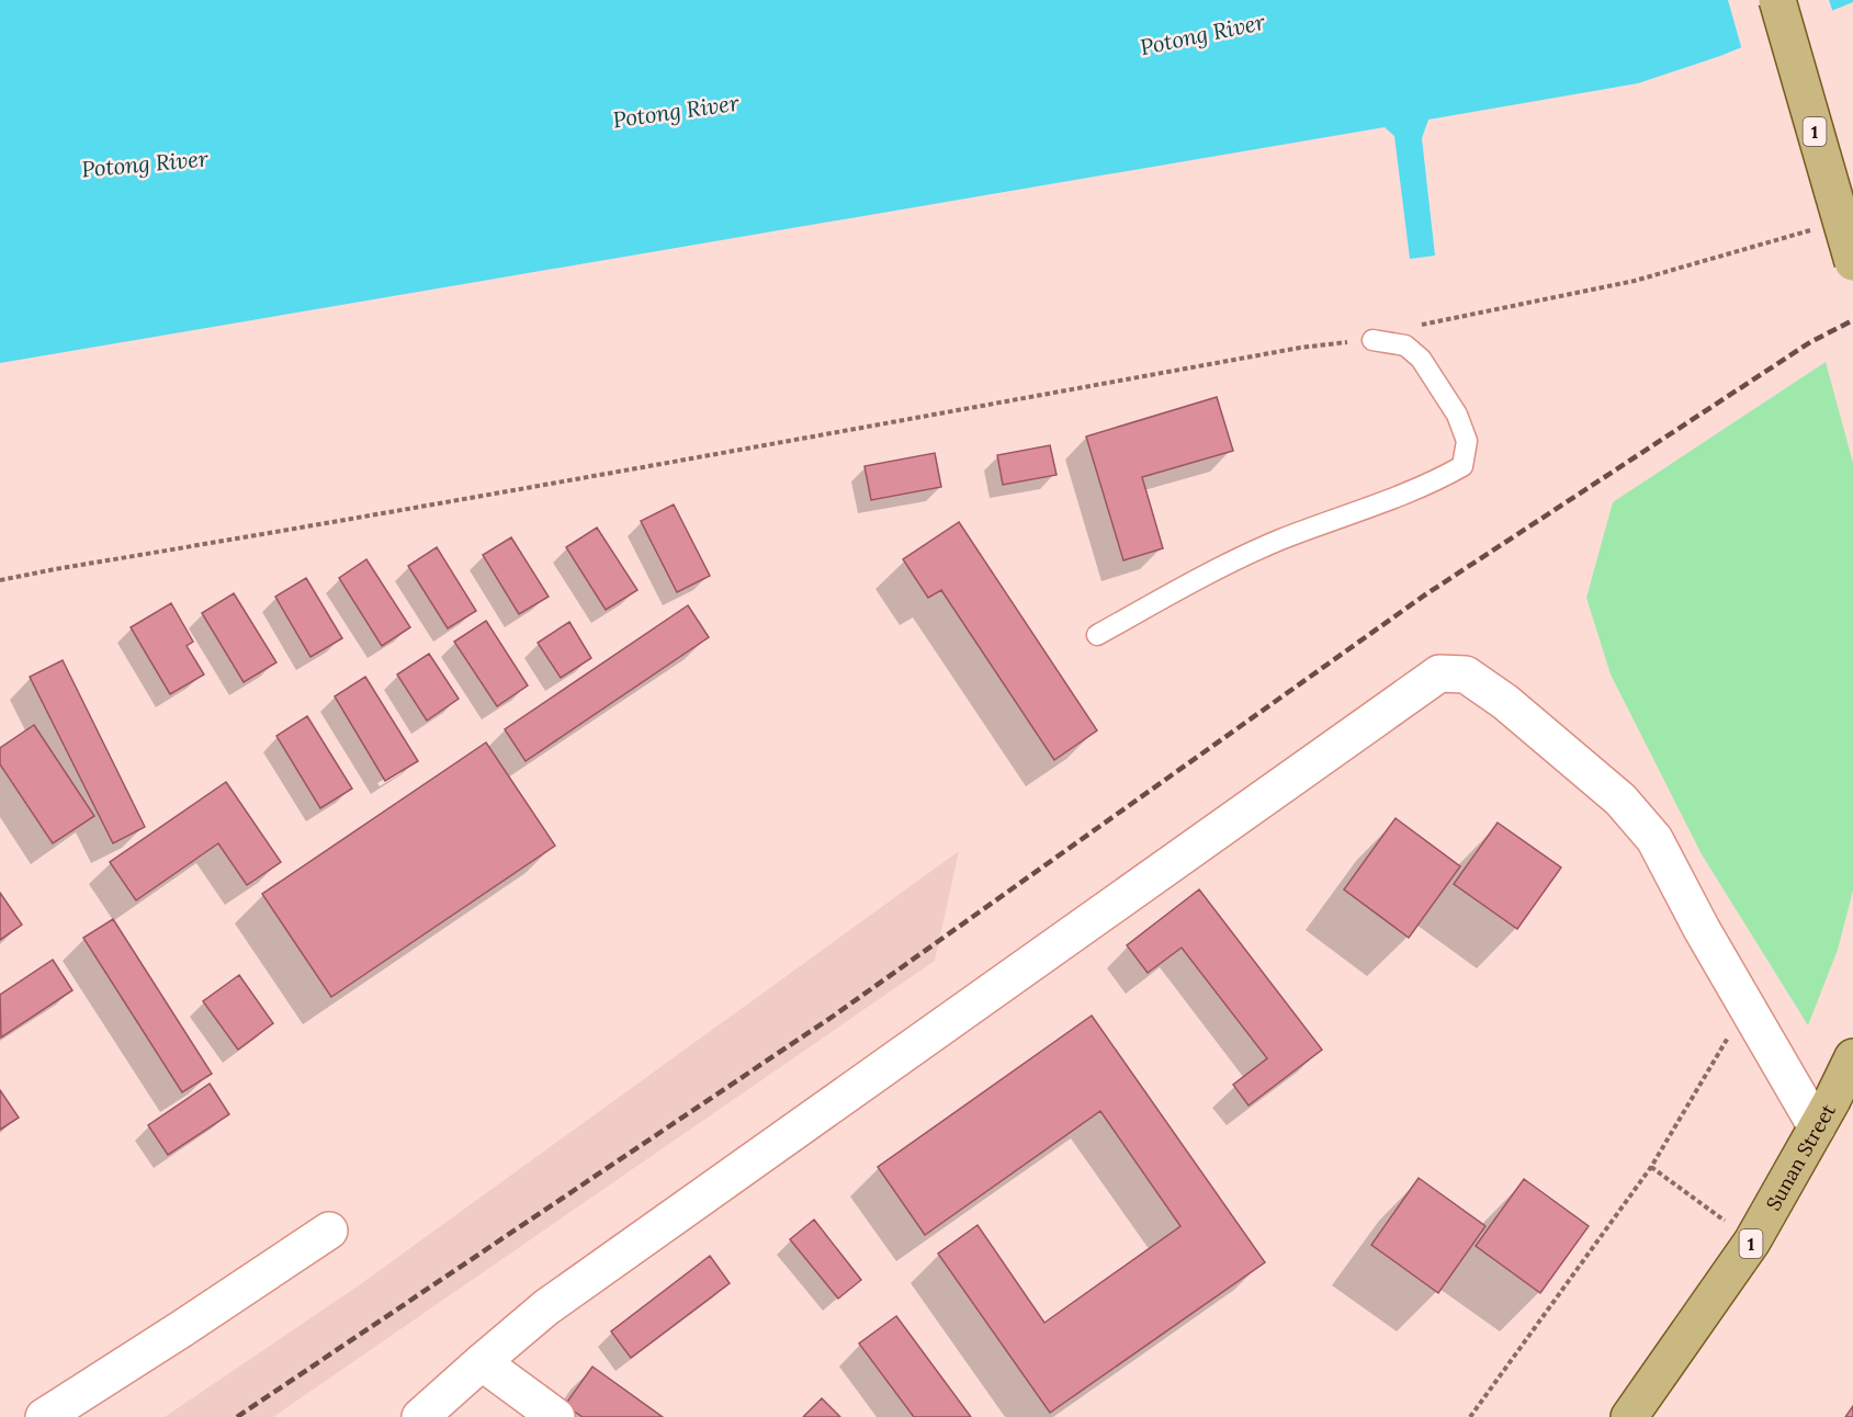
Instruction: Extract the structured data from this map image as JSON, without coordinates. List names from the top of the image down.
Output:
{
  "streets": {
    "main road": ["1", "Sunan Street"]
  },
  "water": ["Potong River"]
}
